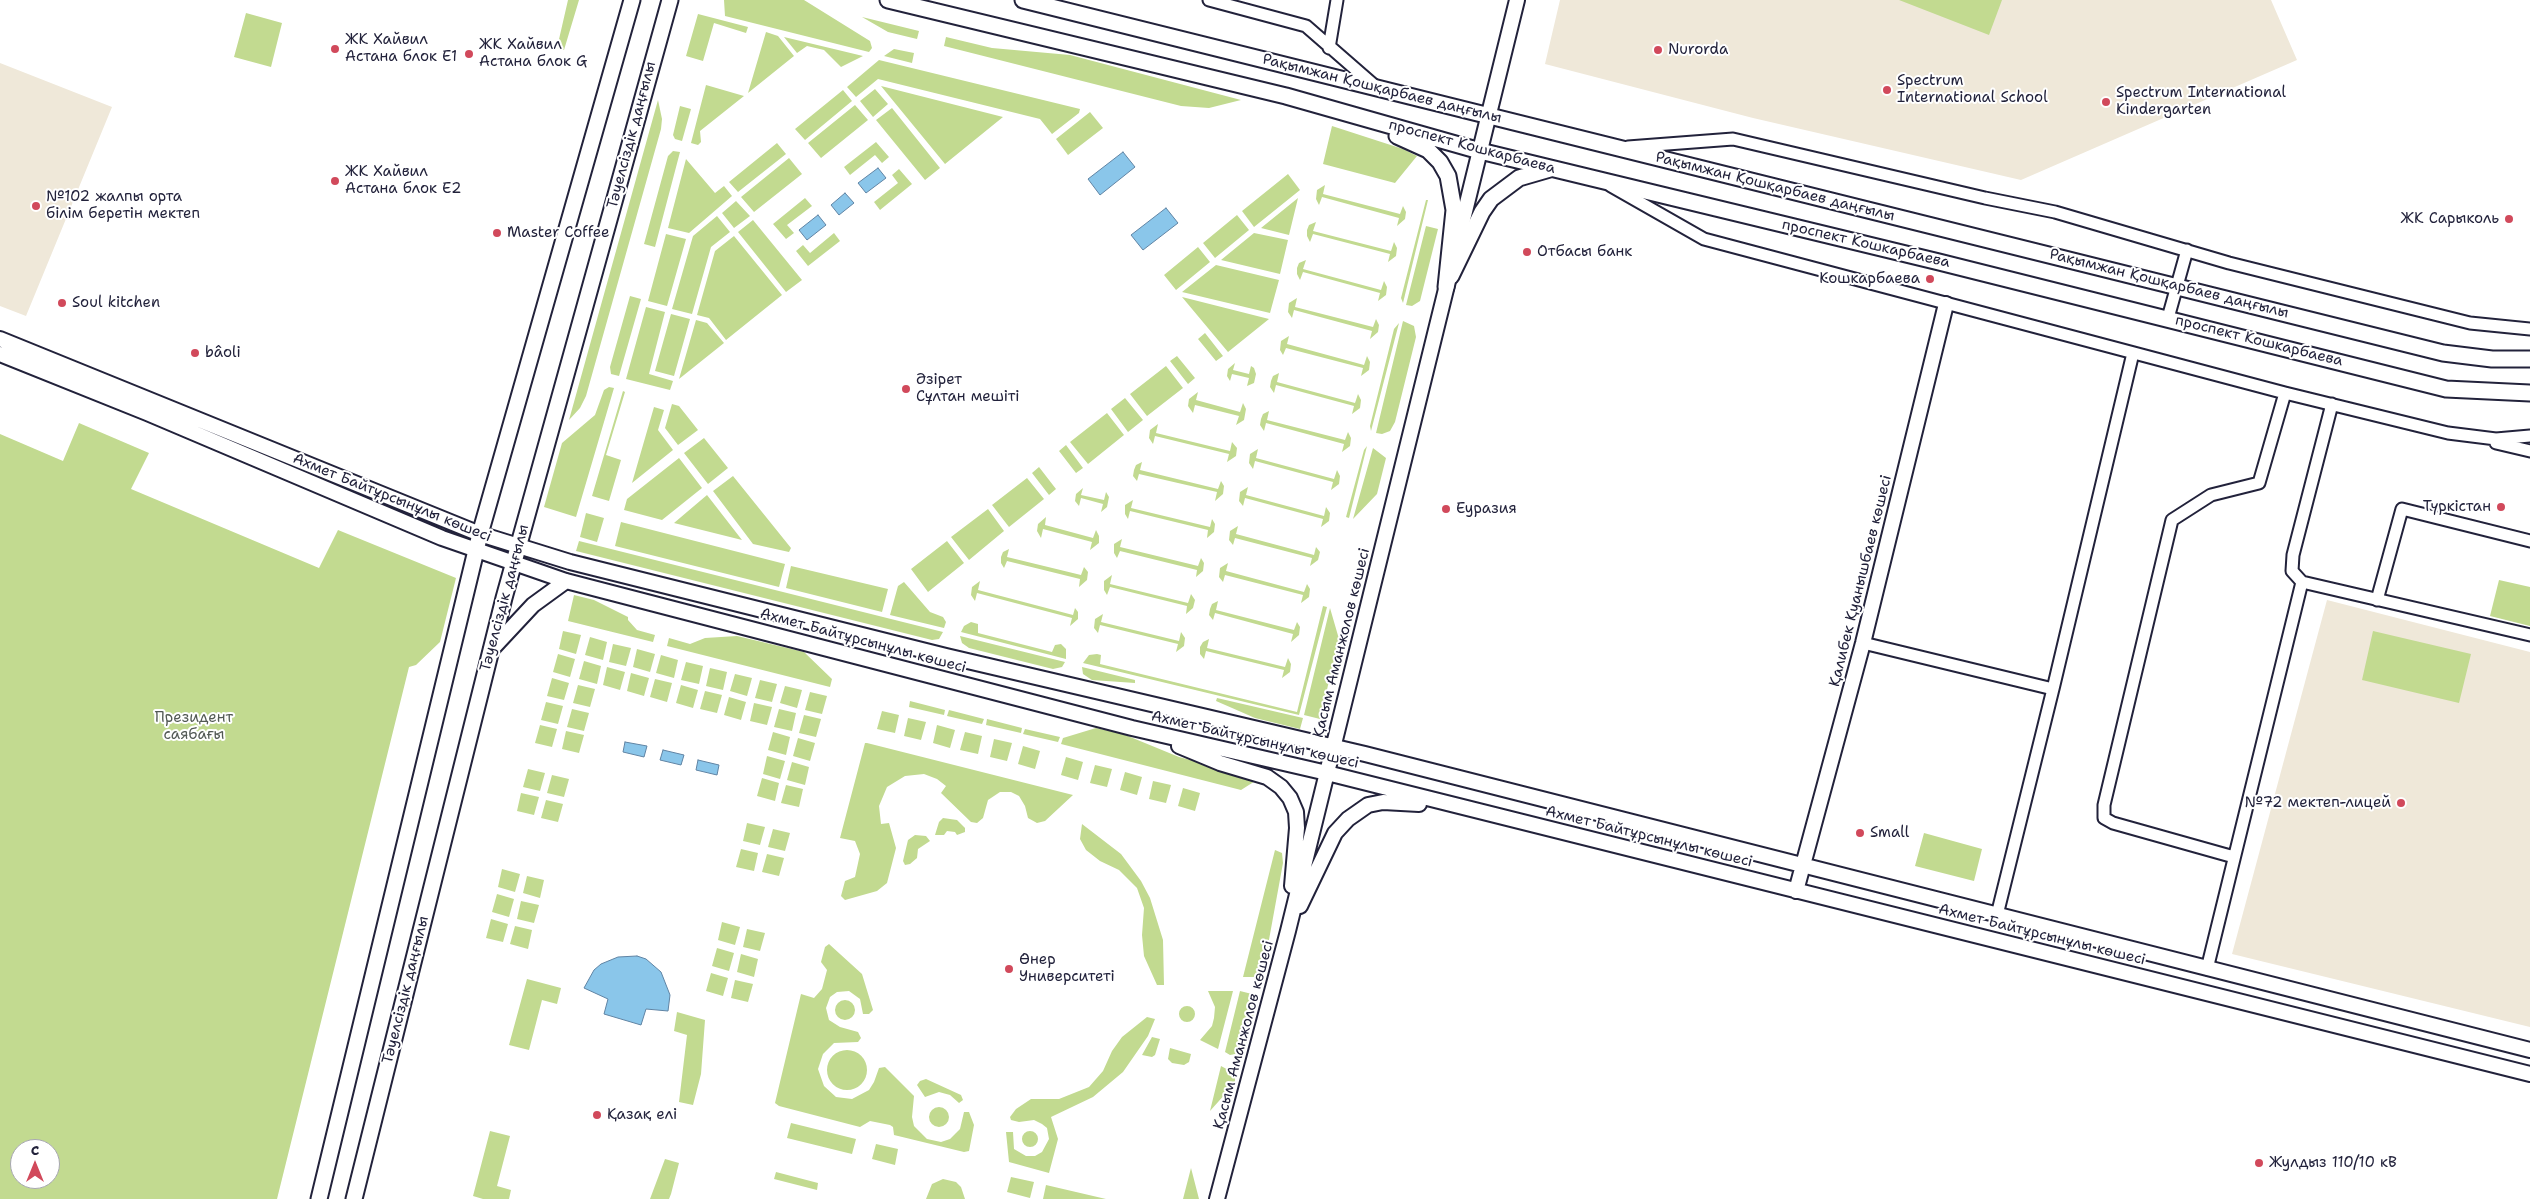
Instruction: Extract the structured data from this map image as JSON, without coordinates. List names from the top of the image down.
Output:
{
  "streets": {
    "main road": ["Рақымжан Қошқарбаев даңғылы", "Тәуелсіздік даңғылы", "проспект Кошкарбаева"],
    "street": ["Ахмет Байтұрсынұлы көшесі", "Қалибек Қуанышбаев көшесі", "Қасым Аманжолов көшесі"]
  },
  "crossings": [
    ["Рақымжан Қошқарбаев даңғылы", "проспект Кошкарбаева"],
    ["Рақымжан Қошқарбаев даңғылы", "Қасым Аманжолов көшесі"],
    ["Тәуелсіздік даңғылы", "Ахмет Байтұрсынұлы көшесі"],
    ["проспект Кошкарбаева", "Қасым Аманжолов көшесі"],
    ["Ахмет Байтұрсынұлы көшесі", "Қалибек Қуанышбаев көшесі"],
    ["Ахмет Байтұрсынұлы көшесі", "Қасым Аманжолов көшесі"]
  ],
  "parks": ["Президент саябағы"],
  "places": [
    "ЖК Хайвил Астана блок E1",
    "Nurorda",
    "ЖК Хайвил Астана блок G",
    "Spectrum International School",
    "Spectrum International Kindergarten",
    "ЖК Хайвил Астана блок E2",
    "№102 жалпы орта білім беретін мектеп",
    "ЖК Сарыколь",
    "Master Coffee",
    "Отбасы банк",
    "Кошкарбаева",
    "Soul kitchen",
    "bâoli",
    "Әзірет Сұлтан мешіті",
    "Түркістан",
    "Еуразия",
    "№72 мектеп-лицей",
    "Small",
    "Өнер Университеті",
    "Қазақ елі",
    "Жулдыз 110/10 кВ"
  ],
  "north": "top"
}
